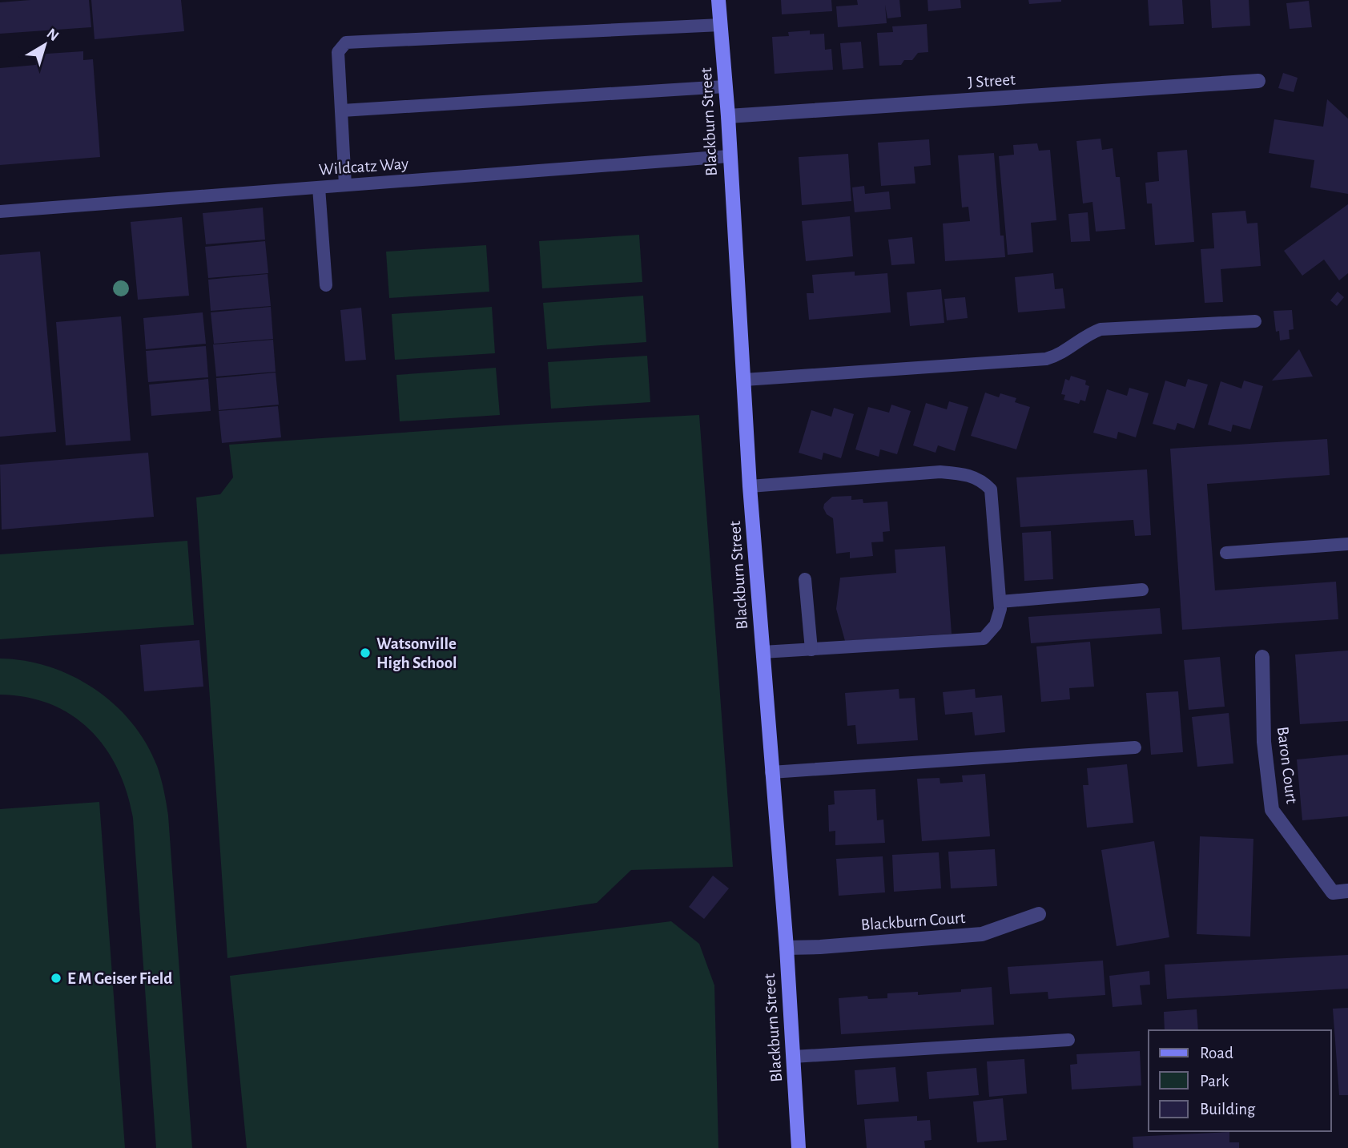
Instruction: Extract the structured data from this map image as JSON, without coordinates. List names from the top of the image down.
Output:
{
  "streets": {
    "street": [
      "J Street",
      "Blackburn Street",
      "Baron Court",
      "Blackburn Court"
    ],
    "lane": ["Wildcatz Way"]
  },
  "crossings": [
    ["J Street", "Blackburn Street"],
    ["Blackburn Street", "Wildcatz Way"],
    ["Blackburn Street", "Blackburn Court"]
  ],
  "places": ["Watsonville High School", "E M Geiser Field"],
  "legend": ["Road", "Park", "Building"],
  "north": "top right"
}
